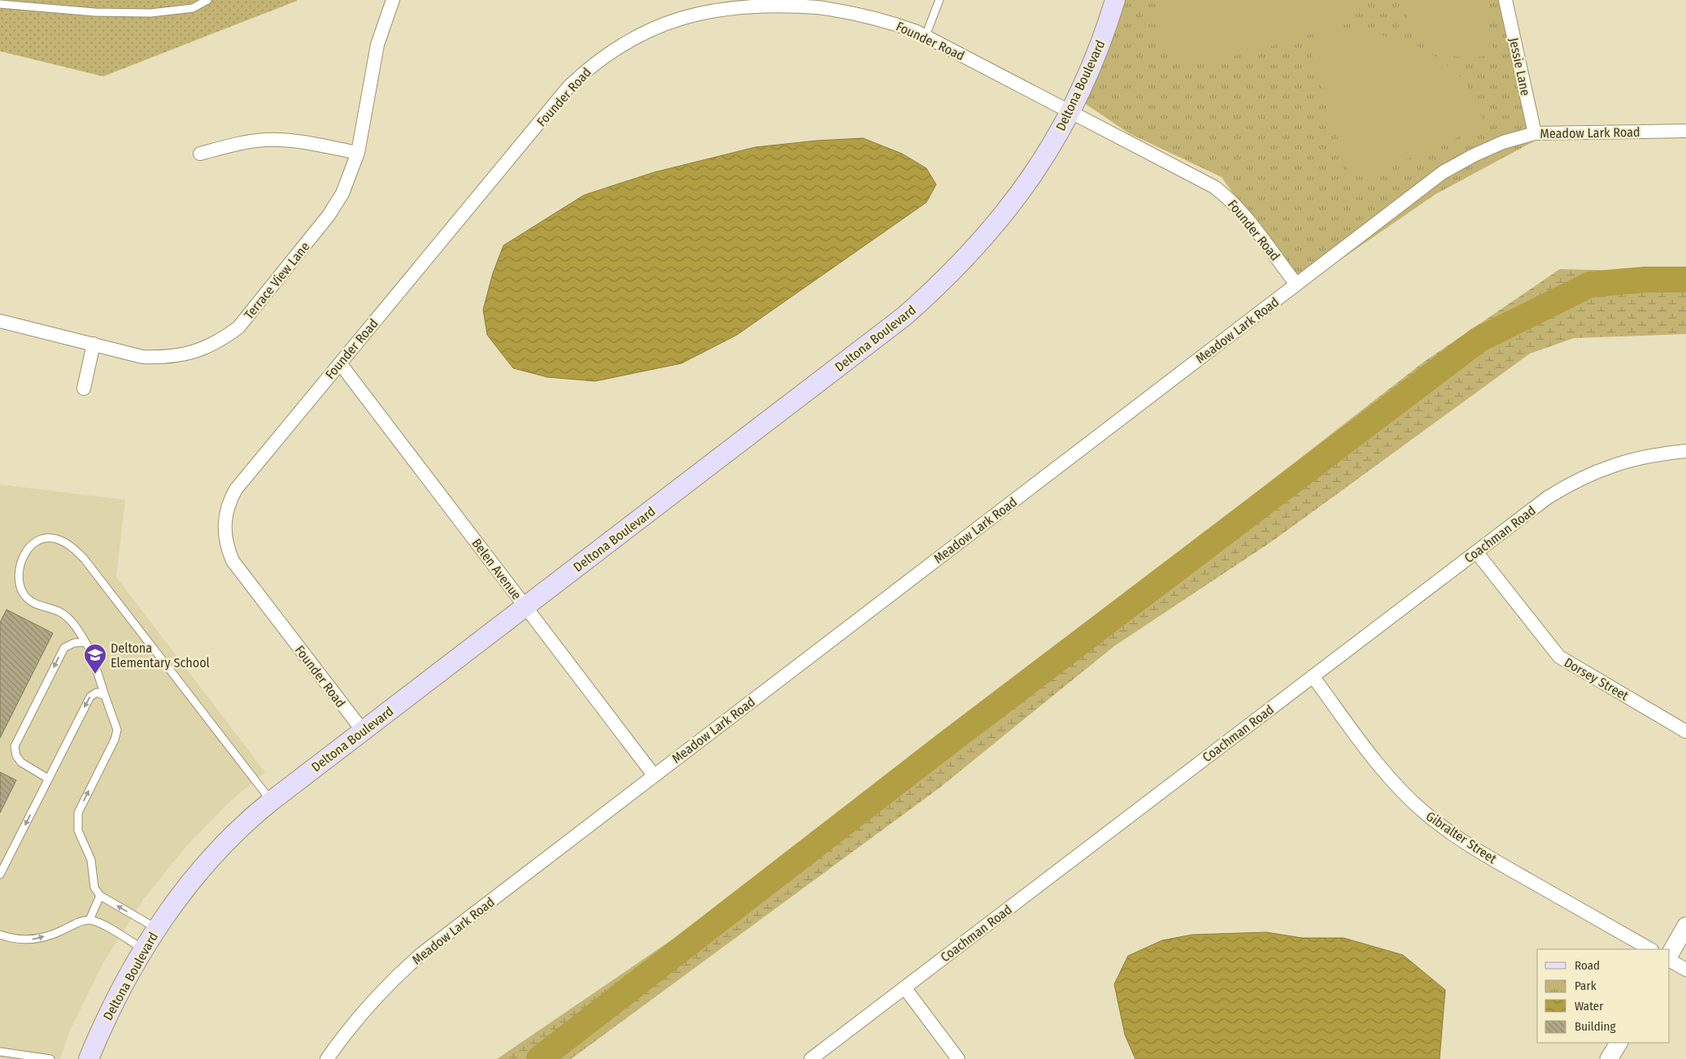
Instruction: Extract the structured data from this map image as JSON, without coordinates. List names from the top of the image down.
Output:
{
  "streets": {
    "main road": ["Deltona Boulevard"],
    "street": [
      "Founder Road",
      "Jessie Lane",
      "Meadow Lark Road",
      "Terrace View Lane",
      "Coachman Road",
      "Belen Avenue",
      "Dorsey Street",
      "Gibralter Street"
    ]
  },
  "crossings": [
    ["Founder Road", "Deltona Boulevard"],
    ["Founder Road", "Meadow Lark Road"],
    ["Founder Road", "Belen Avenue"],
    ["Jessie Lane", "Meadow Lark Road"],
    ["Deltona Boulevard", "Belen Avenue"],
    ["Meadow Lark Road", "Belen Avenue"],
    ["Coachman Road", "Dorsey Street"],
    ["Coachman Road", "Gibralter Street"]
  ],
  "places": {
    "school or university": ["Deltona Elementary School"]
  },
  "legend": [
    "Road",
    "Park",
    "Water",
    "Building"
  ]
}
